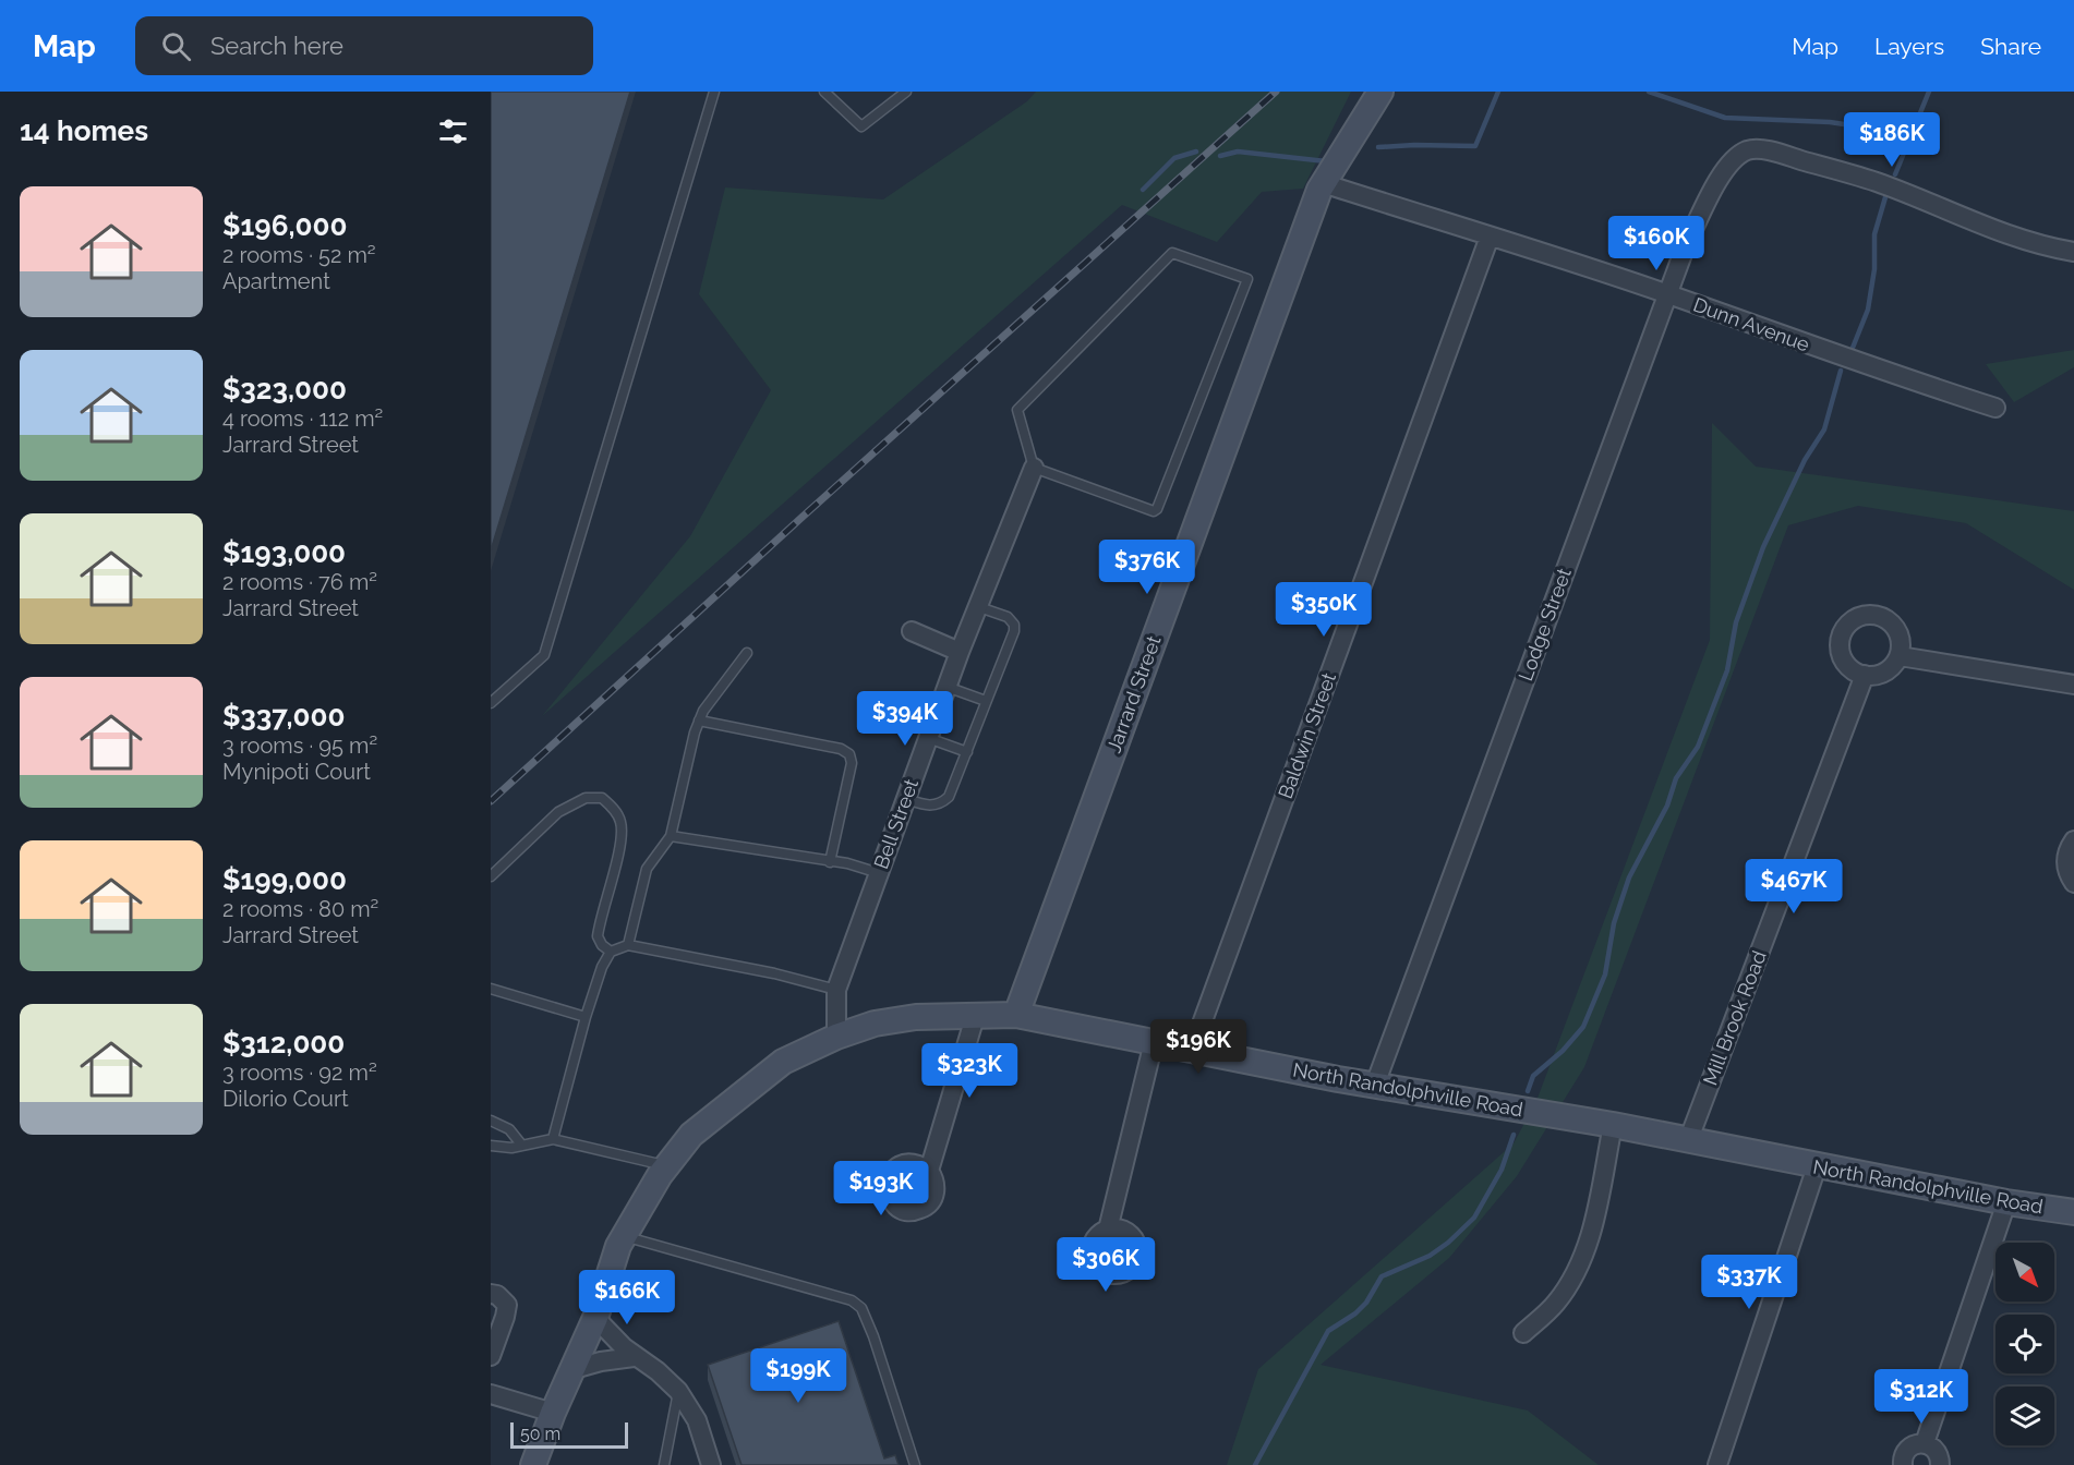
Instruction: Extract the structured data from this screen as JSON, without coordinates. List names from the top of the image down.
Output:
{
  "streets": {
    "street": [
      "Dunn Avenue",
      "Lodge Street",
      "Jarrard Street",
      "Baldwin Street",
      "Bell Street",
      "Mill Brook Road",
      "North Randolphville Road"
    ]
  },
  "crossings": [
    ["Dunn Avenue", "Lodge Street"],
    ["Dunn Avenue", "Jarrard Street"],
    ["Dunn Avenue", "Baldwin Street"],
    ["Lodge Street", "North Randolphville Road"],
    ["Jarrard Street", "North Randolphville Road"],
    ["Baldwin Street", "North Randolphville Road"],
    ["Bell Street", "North Randolphville Road"],
    ["Mill Brook Road", "North Randolphville Road"]
  ],
  "scale_bar": "50 m",
  "north": "bottom right",
  "page": {
    "header": "Map",
    "search": "Search here",
    "nav": ["Map", "Layers", "Share"],
    "heading": "14 homes",
    "price": [
      "$186K",
      "$160K",
      "$376K",
      "$350K",
      "$394K",
      "$467K",
      "$196K",
      "$323K",
      "$193K",
      "$306K",
      "$337K",
      "$166K",
      "$199K",
      "$312K"
    ],
    "list": [
      {
        "name": "$196,000",
        "note": "2 rooms · 52 m² · Apartment"
      },
      {
        "name": "$323,000",
        "note": "4 rooms · 112 m² · Jarrard Street"
      },
      {
        "name": "$193,000",
        "note": "2 rooms · 76 m² · Jarrard Street"
      },
      {
        "name": "$337,000",
        "note": "3 rooms · 95 m² · Mynipoti Court"
      },
      {
        "name": "$199,000",
        "note": "2 rooms · 80 m² · Jarrard Street"
      },
      {
        "name": "$312,000",
        "note": "3 rooms · 92 m² · Dilorio Court"
      }
    ],
    "scale": "50 m"
  }
}
